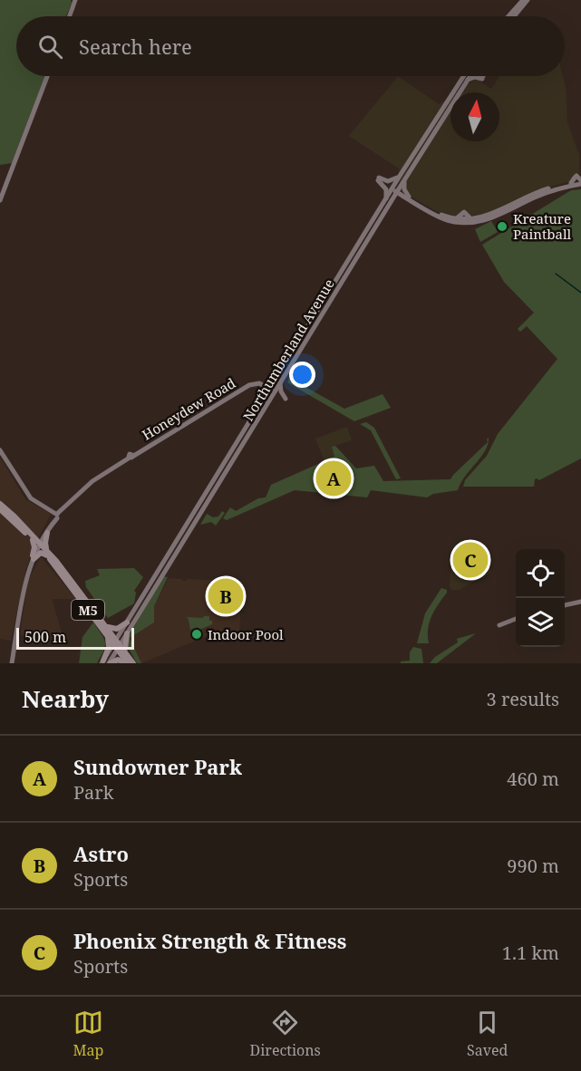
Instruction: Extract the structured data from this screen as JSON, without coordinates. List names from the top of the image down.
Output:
{
  "streets": {
    "main road": ["Northumberland Avenue", "Honeydew Road", "M5"]
  },
  "crossings": [
    ["Northumberland Avenue", "Honeydew Road"],
    ["Northumberland Avenue", "M5"],
    ["Honeydew Road", "M5"]
  ],
  "places": ["Kreature Paintball", "Indoor Pool"],
  "scale_bar": "500 m",
  "north": "top",
  "page": {
    "search": "Search here",
    "pins": ["A", "C", "B"],
    "scale": "500 m",
    "heading": ["Nearby", "3 results"],
    "list": [
      {
        "mark": "A",
        "name": "Sundowner Park",
        "note": "Park",
        "value": "460 m"
      },
      {
        "mark": "B",
        "name": "Astro",
        "note": "Sports",
        "value": "990 m"
      },
      {
        "mark": "C",
        "name": "Phoenix Strength & Fitness",
        "note": "Sports",
        "value": "1.1 km"
      }
    ],
    "nav": ["Map", "Directions", "Saved"]
  }
}
